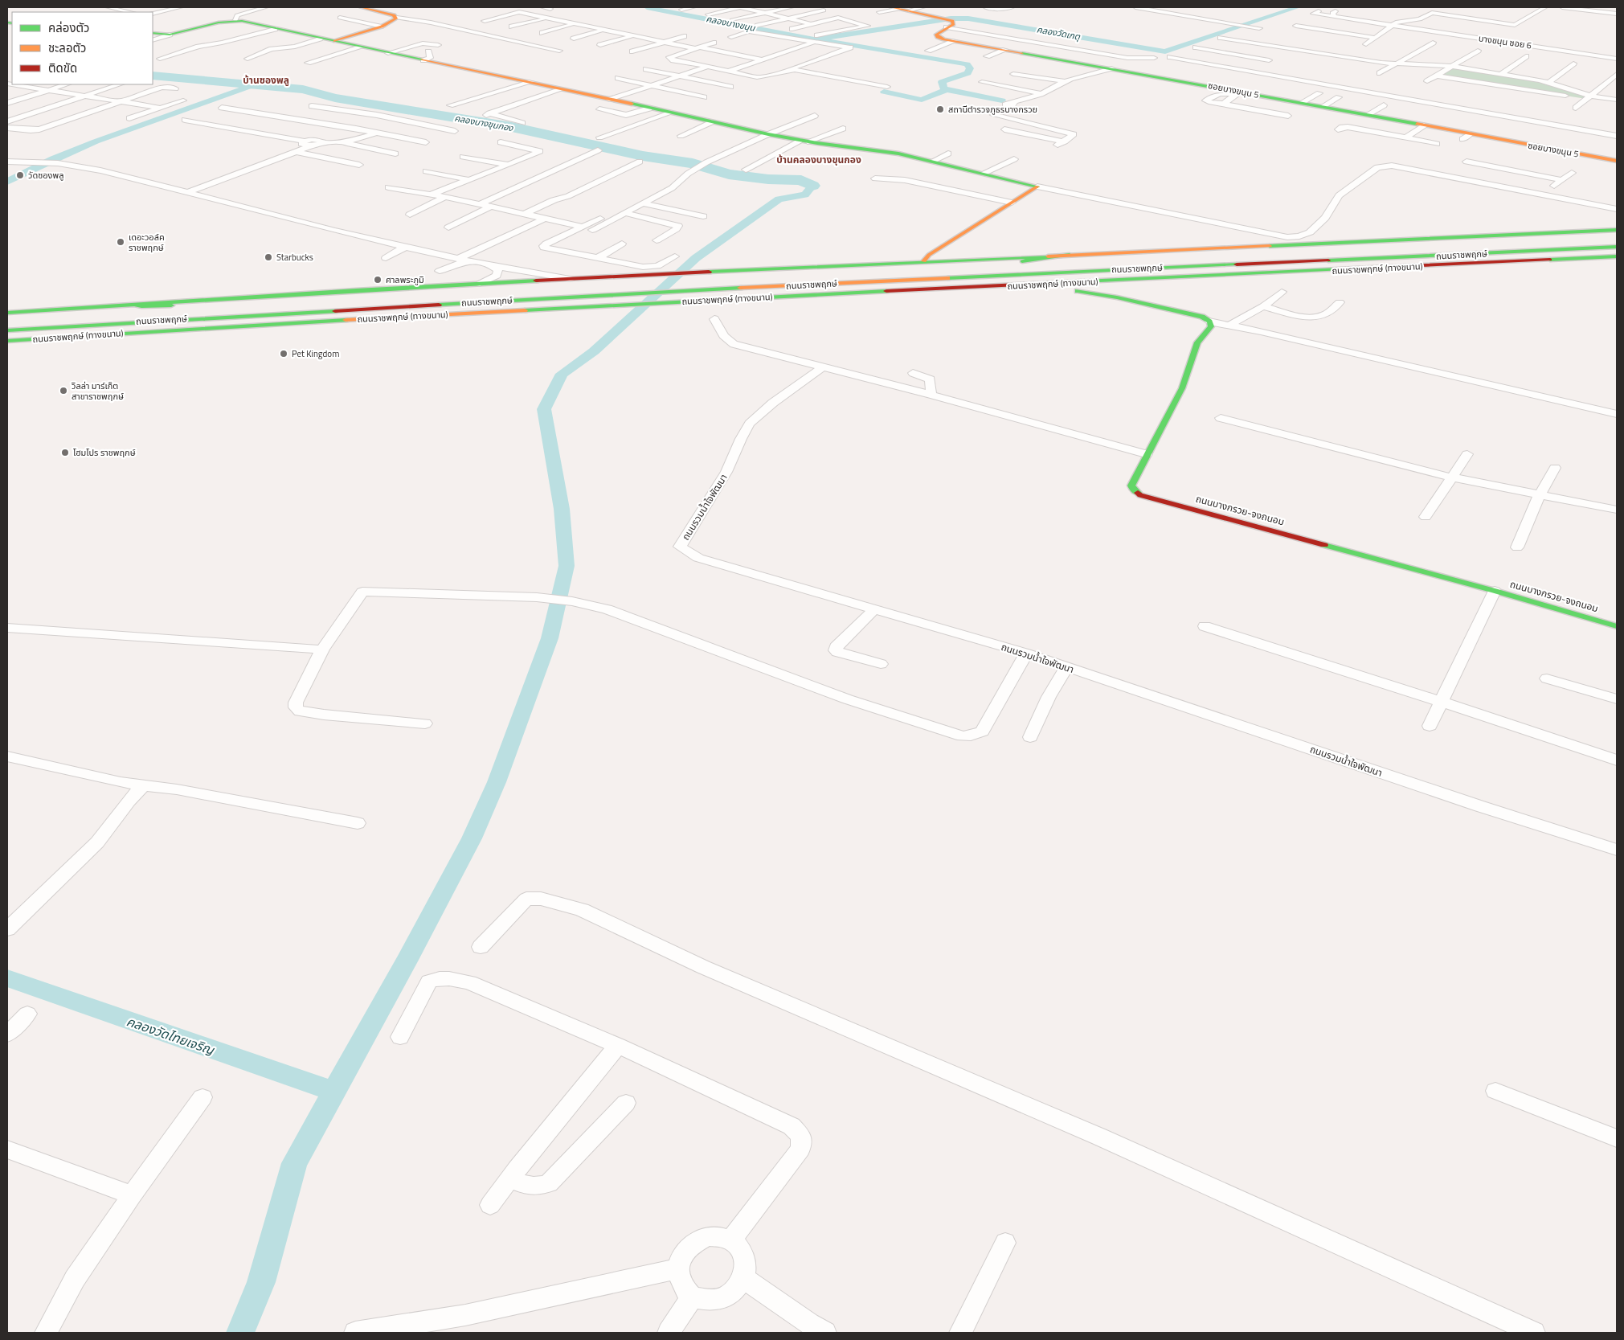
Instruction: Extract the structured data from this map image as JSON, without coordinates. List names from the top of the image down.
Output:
{
  "streets": {
    "main road": [
      "ซอยบางขนุน 5",
      "ถนนราชพฤกษ์",
      "ถนนราชพฤกษ์ (ทางขนาน)",
      "ถนนบางกรวย-จงถนอม"
    ],
    "street": ["บางขนุน ซอย 6", "ถนนรวมน้ำใจพัฒนา"]
  },
  "districts": ["บ้านซองพลู", "บ้านคลองบางขุนกอง"],
  "water": [
    "คลองบางขนุน",
    "คลองวัดเกตุ",
    "คลองบางขุนกอง",
    "คลองวัดไทยเจริญ"
  ],
  "places": [
    "สถานีตำรวจภูธรบางกรวย",
    "วัดซองพลู",
    "เดอะวอล์ค ราชพฤกษ์",
    "Starbucks",
    "ศาลพระภูมิ",
    "Pet Kingdom",
    "วิลล่า มาร์เก็ต สาขาราชพฤกษ์",
    "โฮมโปร ราชพฤกษ์"
  ],
  "legend": ["คล่องตัว", "ชะลอตัว", "ติดขัด"]
}
